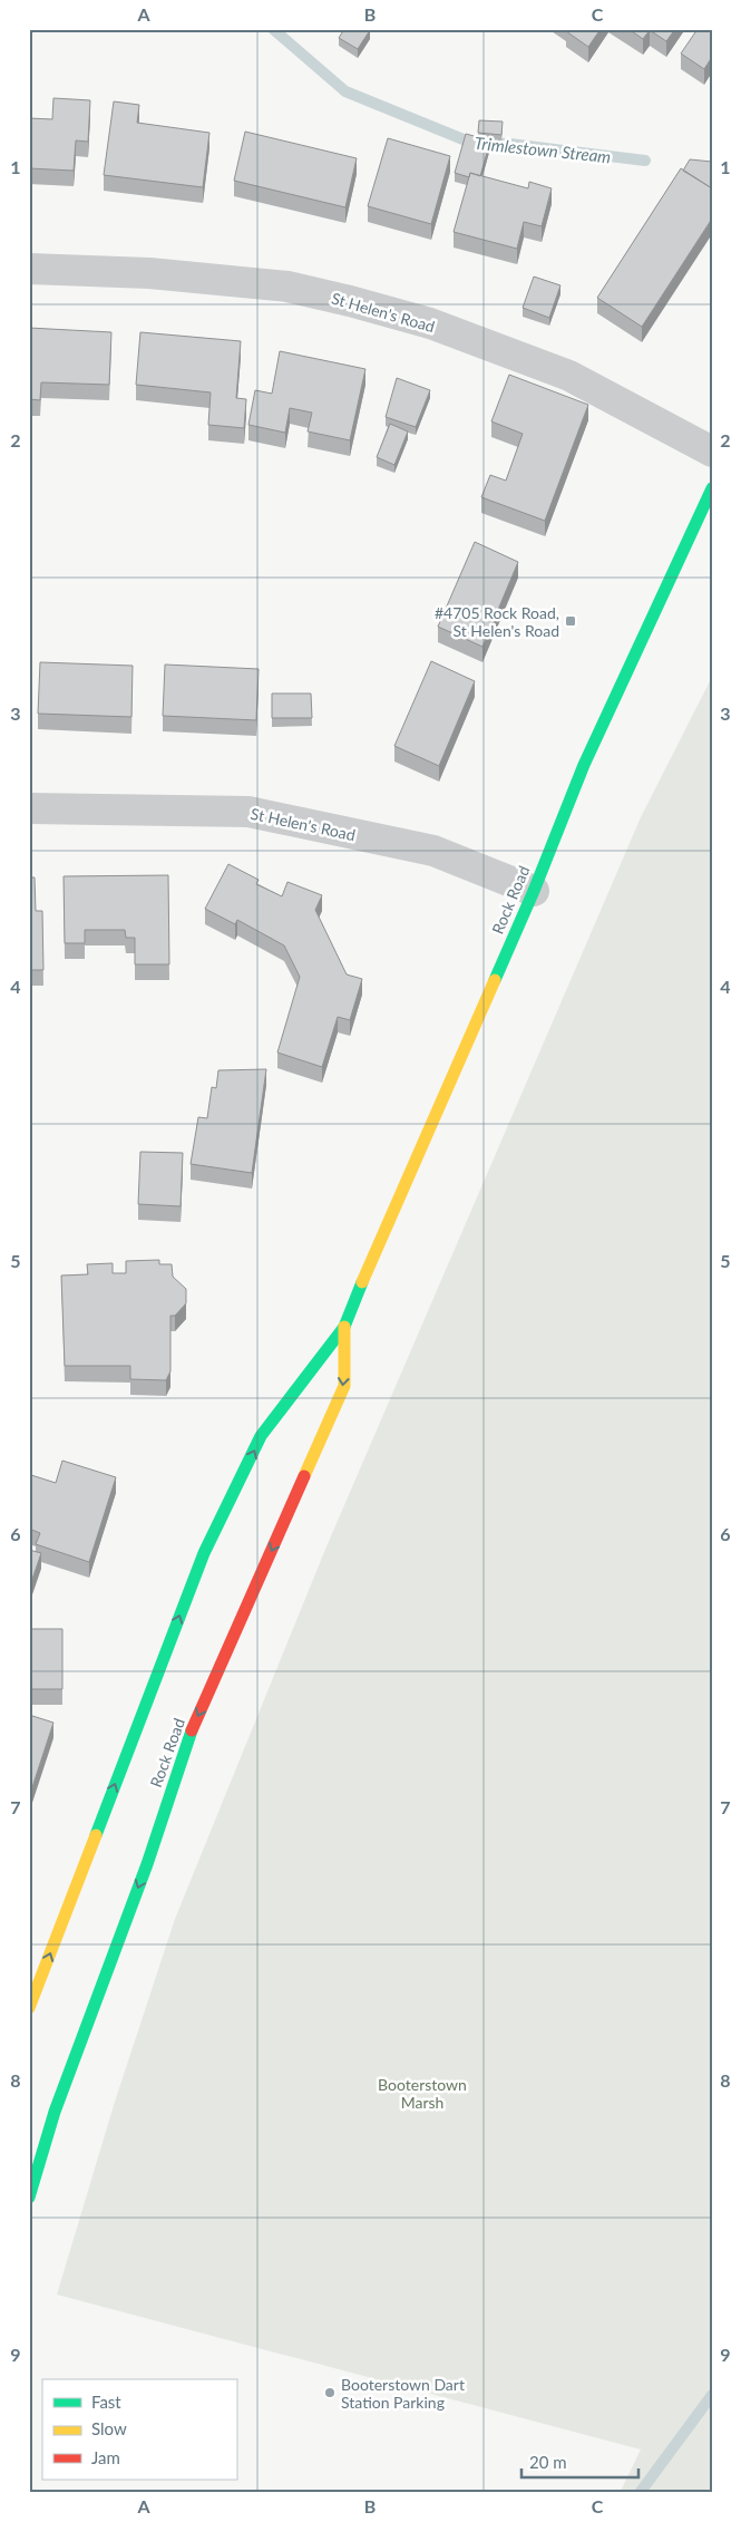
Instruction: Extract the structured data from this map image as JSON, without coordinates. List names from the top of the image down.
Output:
{
  "streets": {
    "main road": ["Rock Road"],
    "street": ["St Helen's Road"]
  },
  "crossings": [
    ["St Helen's Road", "Rock Road"]
  ],
  "water": ["Trimlestown Stream"],
  "parks": ["Booterstown Marsh"],
  "places": {
    "transit": ["#4705 Rock Road, St Helen's Road"],
    "other": ["Booterstown Dart Station Parking"]
  },
  "legend": ["Fast", "Slow", "Jam"],
  "scale_bar": "20 m",
  "grid": {
    "columns": ["A", "B", "C"],
    "rows": [
      "1",
      "2",
      "3",
      "4",
      "5",
      "6",
      "7",
      "8",
      "9"
    ]
  }
}
